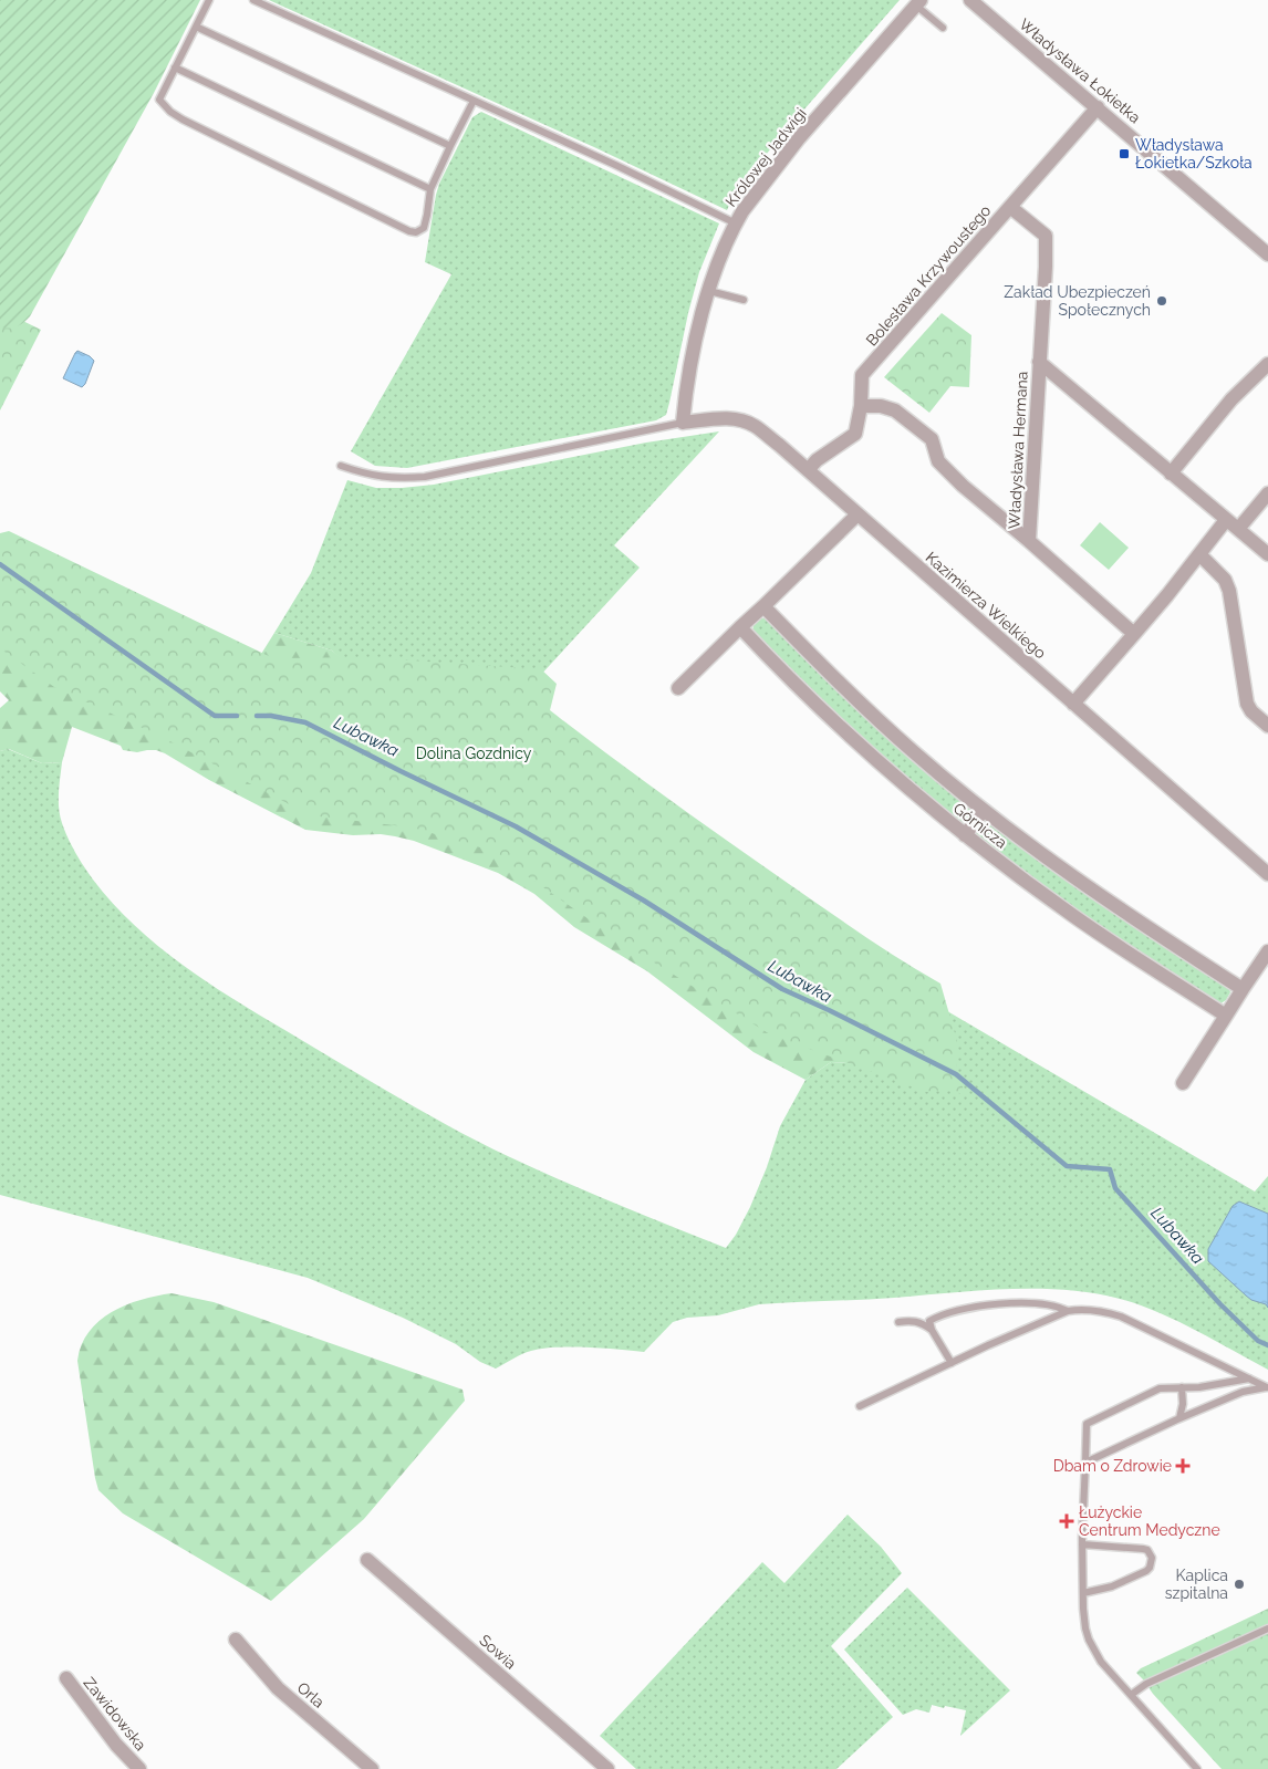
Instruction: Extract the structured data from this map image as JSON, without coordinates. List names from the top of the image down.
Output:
{
  "streets": {
    "street": [
      "Władysława Łokietka",
      "Królowej Jadwigi",
      "Bolesława Krzywoustego",
      "Władysława Hermana",
      "Kazimierza Wielkiego",
      "Górnicza",
      "Sowia",
      "Orla",
      "Zawidowska"
    ]
  },
  "crossings": [
    ["Władysława Łokietka", "Bolesława Krzywoustego"],
    ["Królowej Jadwigi", "Kazimierza Wielkiego"],
    ["Bolesława Krzywoustego", "Władysława Hermana"],
    ["Bolesława Krzywoustego", "Kazimierza Wielkiego"]
  ],
  "water": ["Lubawka"],
  "parks": ["Dolina Gozdnicy"],
  "places": {
    "transit": ["Władysława Łokietka/Szkoła"],
    "other": ["Zakład Ubezpieczeń Społecznych", "Kaplica szpitalna"],
    "health": ["Dbam o Zdrowie", "Łużyckie Centrum Medyczne"]
  }
}
